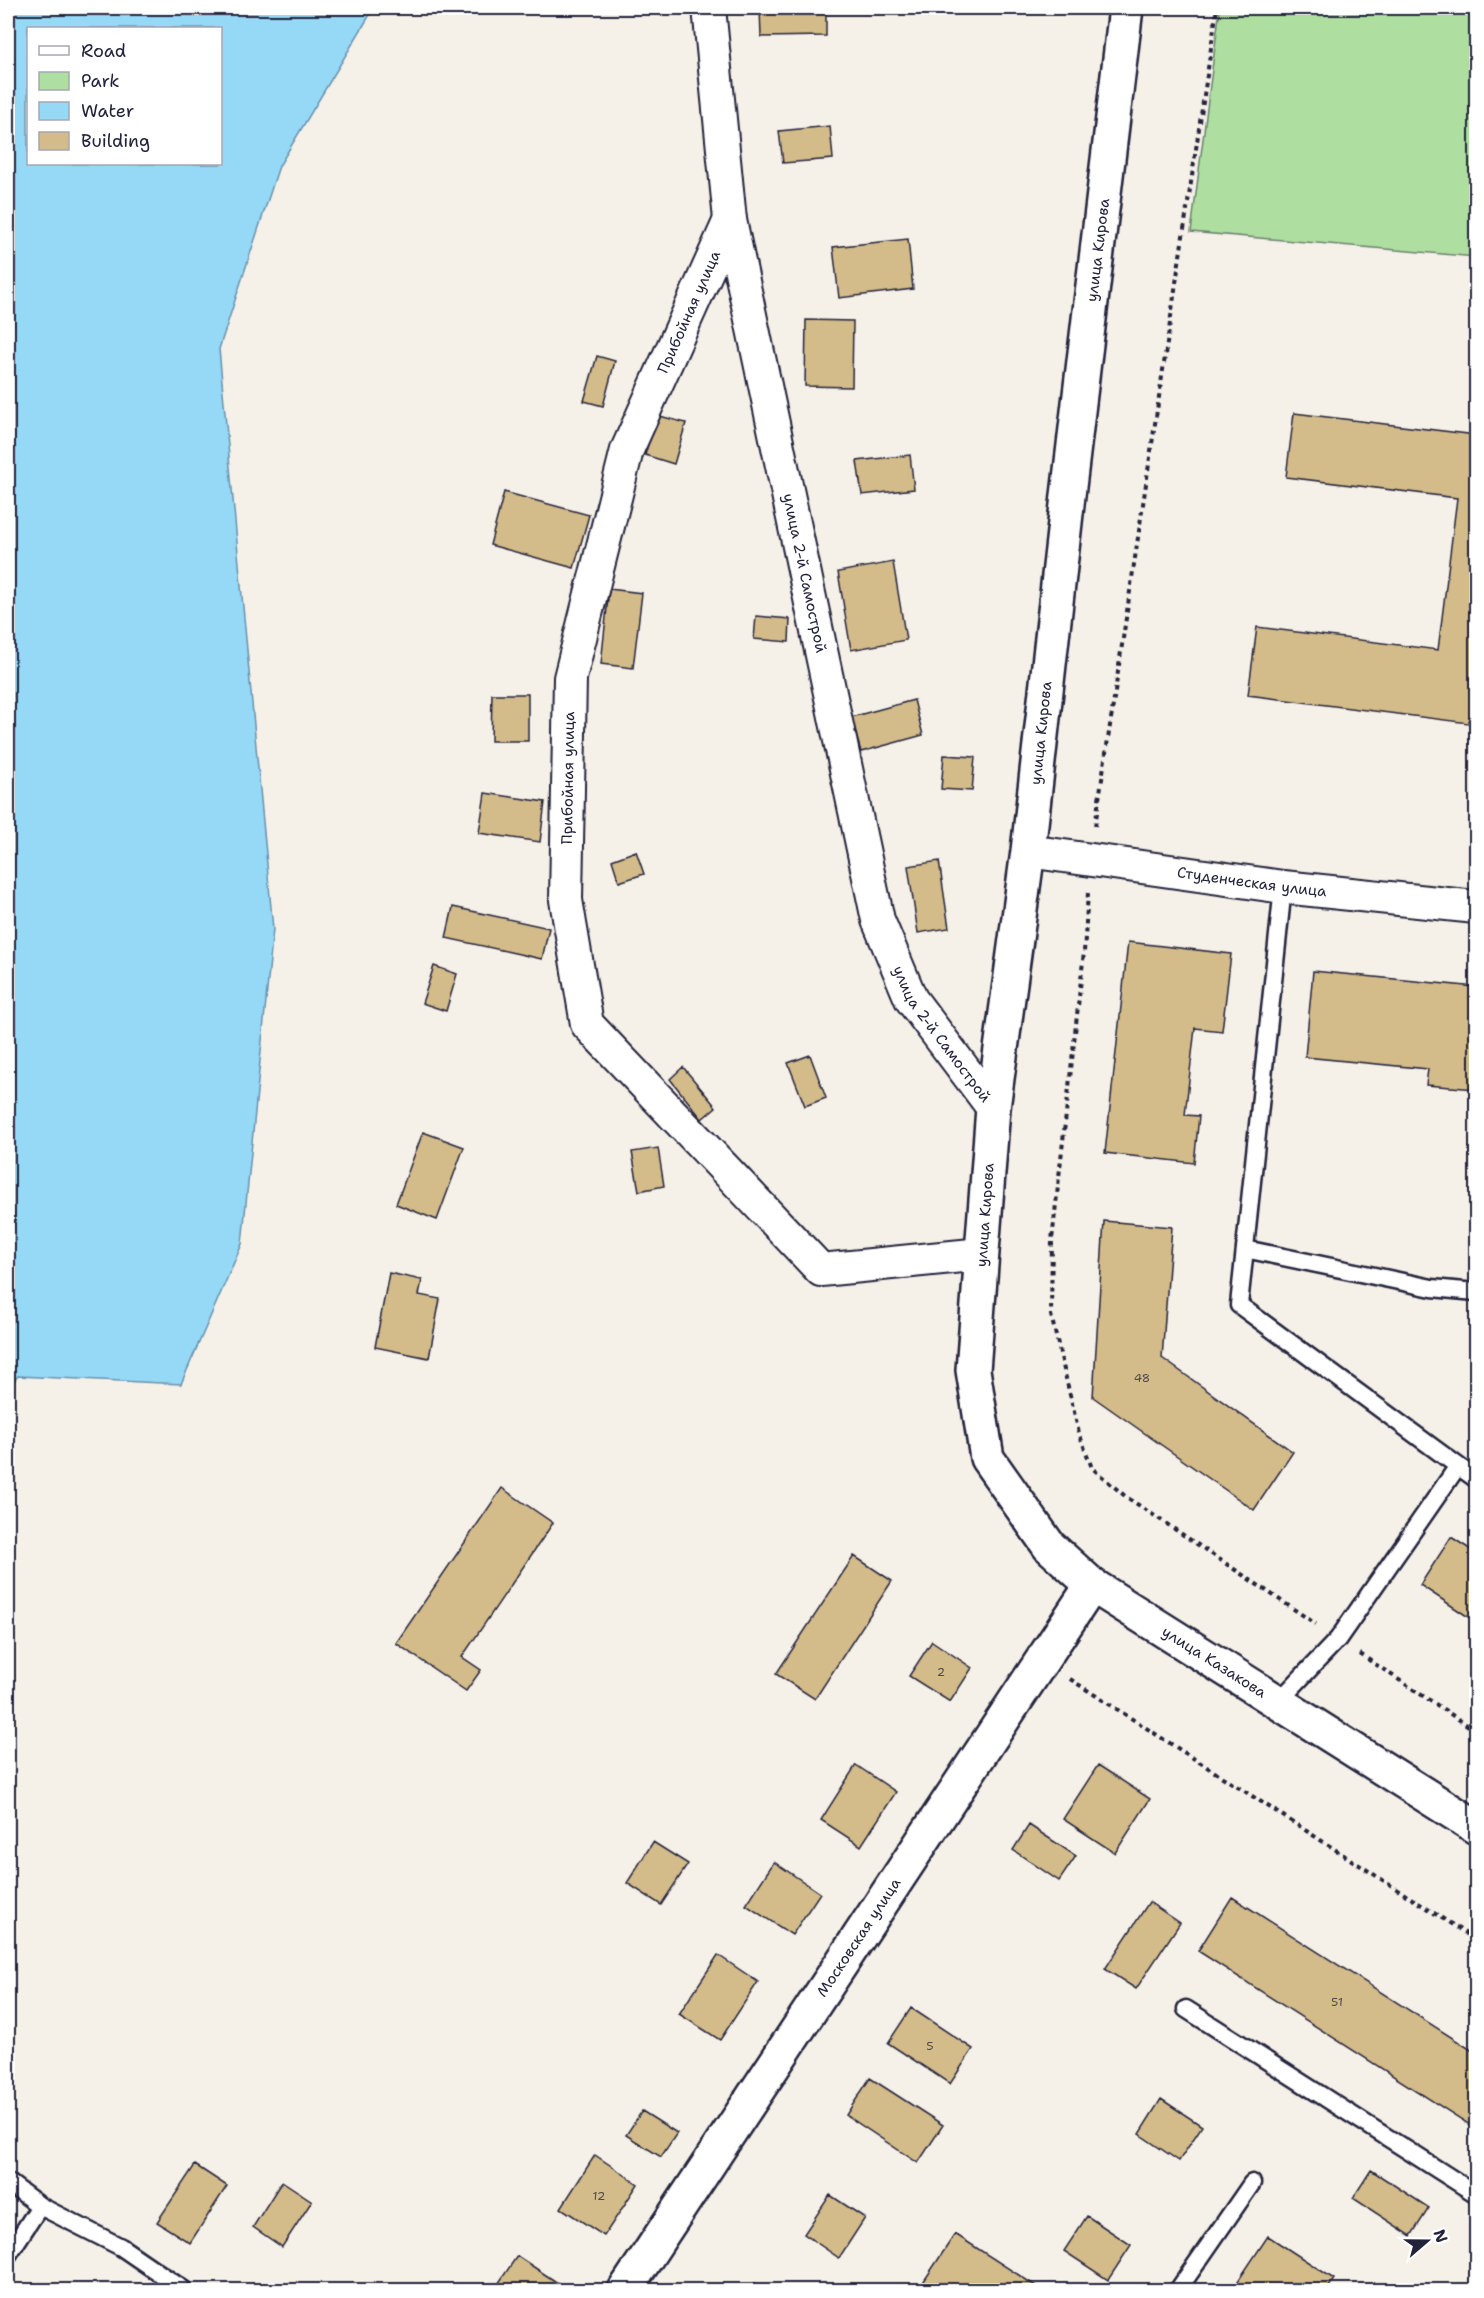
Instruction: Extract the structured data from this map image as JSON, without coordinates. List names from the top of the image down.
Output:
{
  "streets": {
    "main road": ["улица Кирова", "улица Казакова", "Московская улица"],
    "street": ["Прибойная улица", "улица 2-й Самострой", "Студенческая улица"]
  },
  "crossings": [
    ["улица Кирова", "Прибойная улица"],
    ["улица Кирова", "улица 2-й Самострой"],
    ["улица Кирова", "Студенческая улица"],
    ["улица Кирова", "улица Казакова"],
    ["Прибойная улица", "улица 2-й Самострой"],
    ["улица Казакова", "Московская улица"]
  ],
  "house_numbers": [
    "48",
    "2",
    "51",
    "5",
    "12"
  ],
  "legend": [
    "Road",
    "Park",
    "Water",
    "Building"
  ],
  "north": "right"
}
